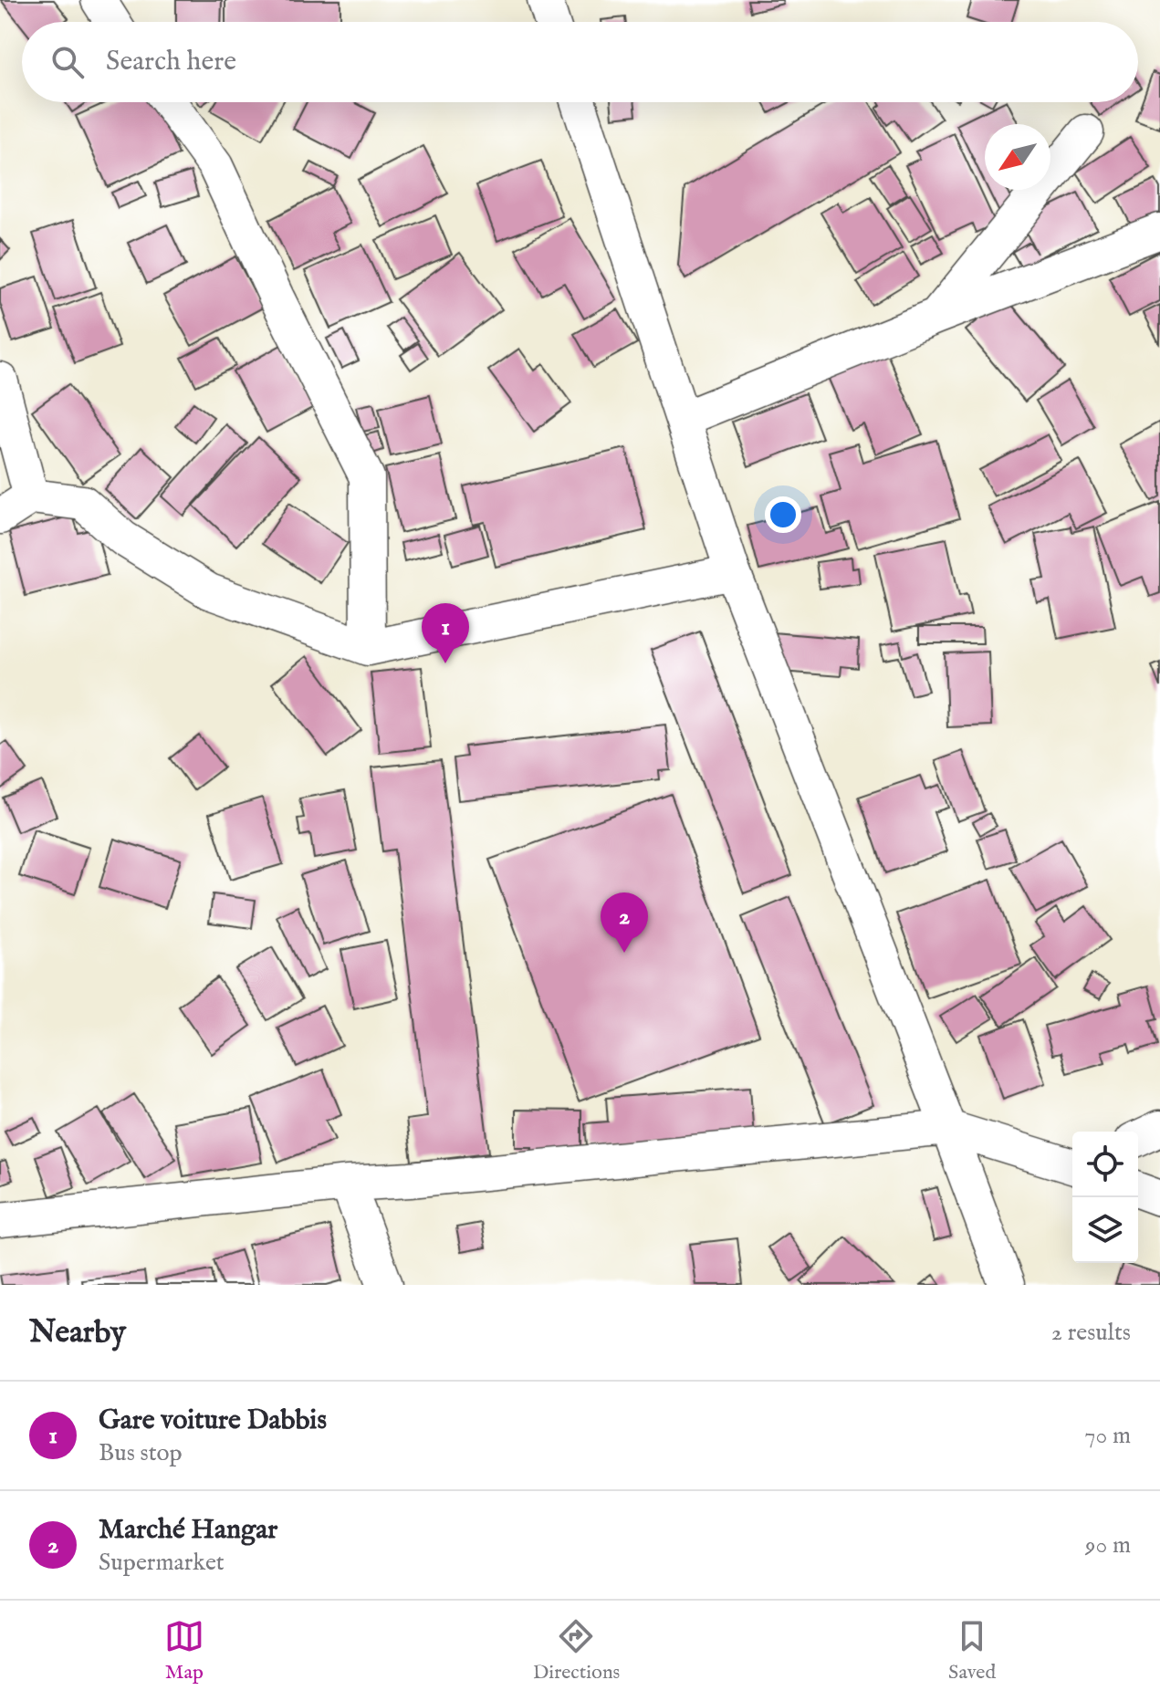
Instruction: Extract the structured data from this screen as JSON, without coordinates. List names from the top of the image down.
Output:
{
  "north": "bottom left",
  "page": {
    "search": "Search here",
    "pins": ["1", "2"],
    "heading": ["Nearby", "2 results"],
    "list": [
      {
        "mark": "1",
        "name": "Gare voiture Dabbis",
        "note": "Bus stop",
        "value": "70 m"
      },
      {
        "mark": "2",
        "name": "Marché Hangar",
        "note": "Supermarket",
        "value": "90 m"
      }
    ],
    "nav": ["Map", "Directions", "Saved"]
  }
}
